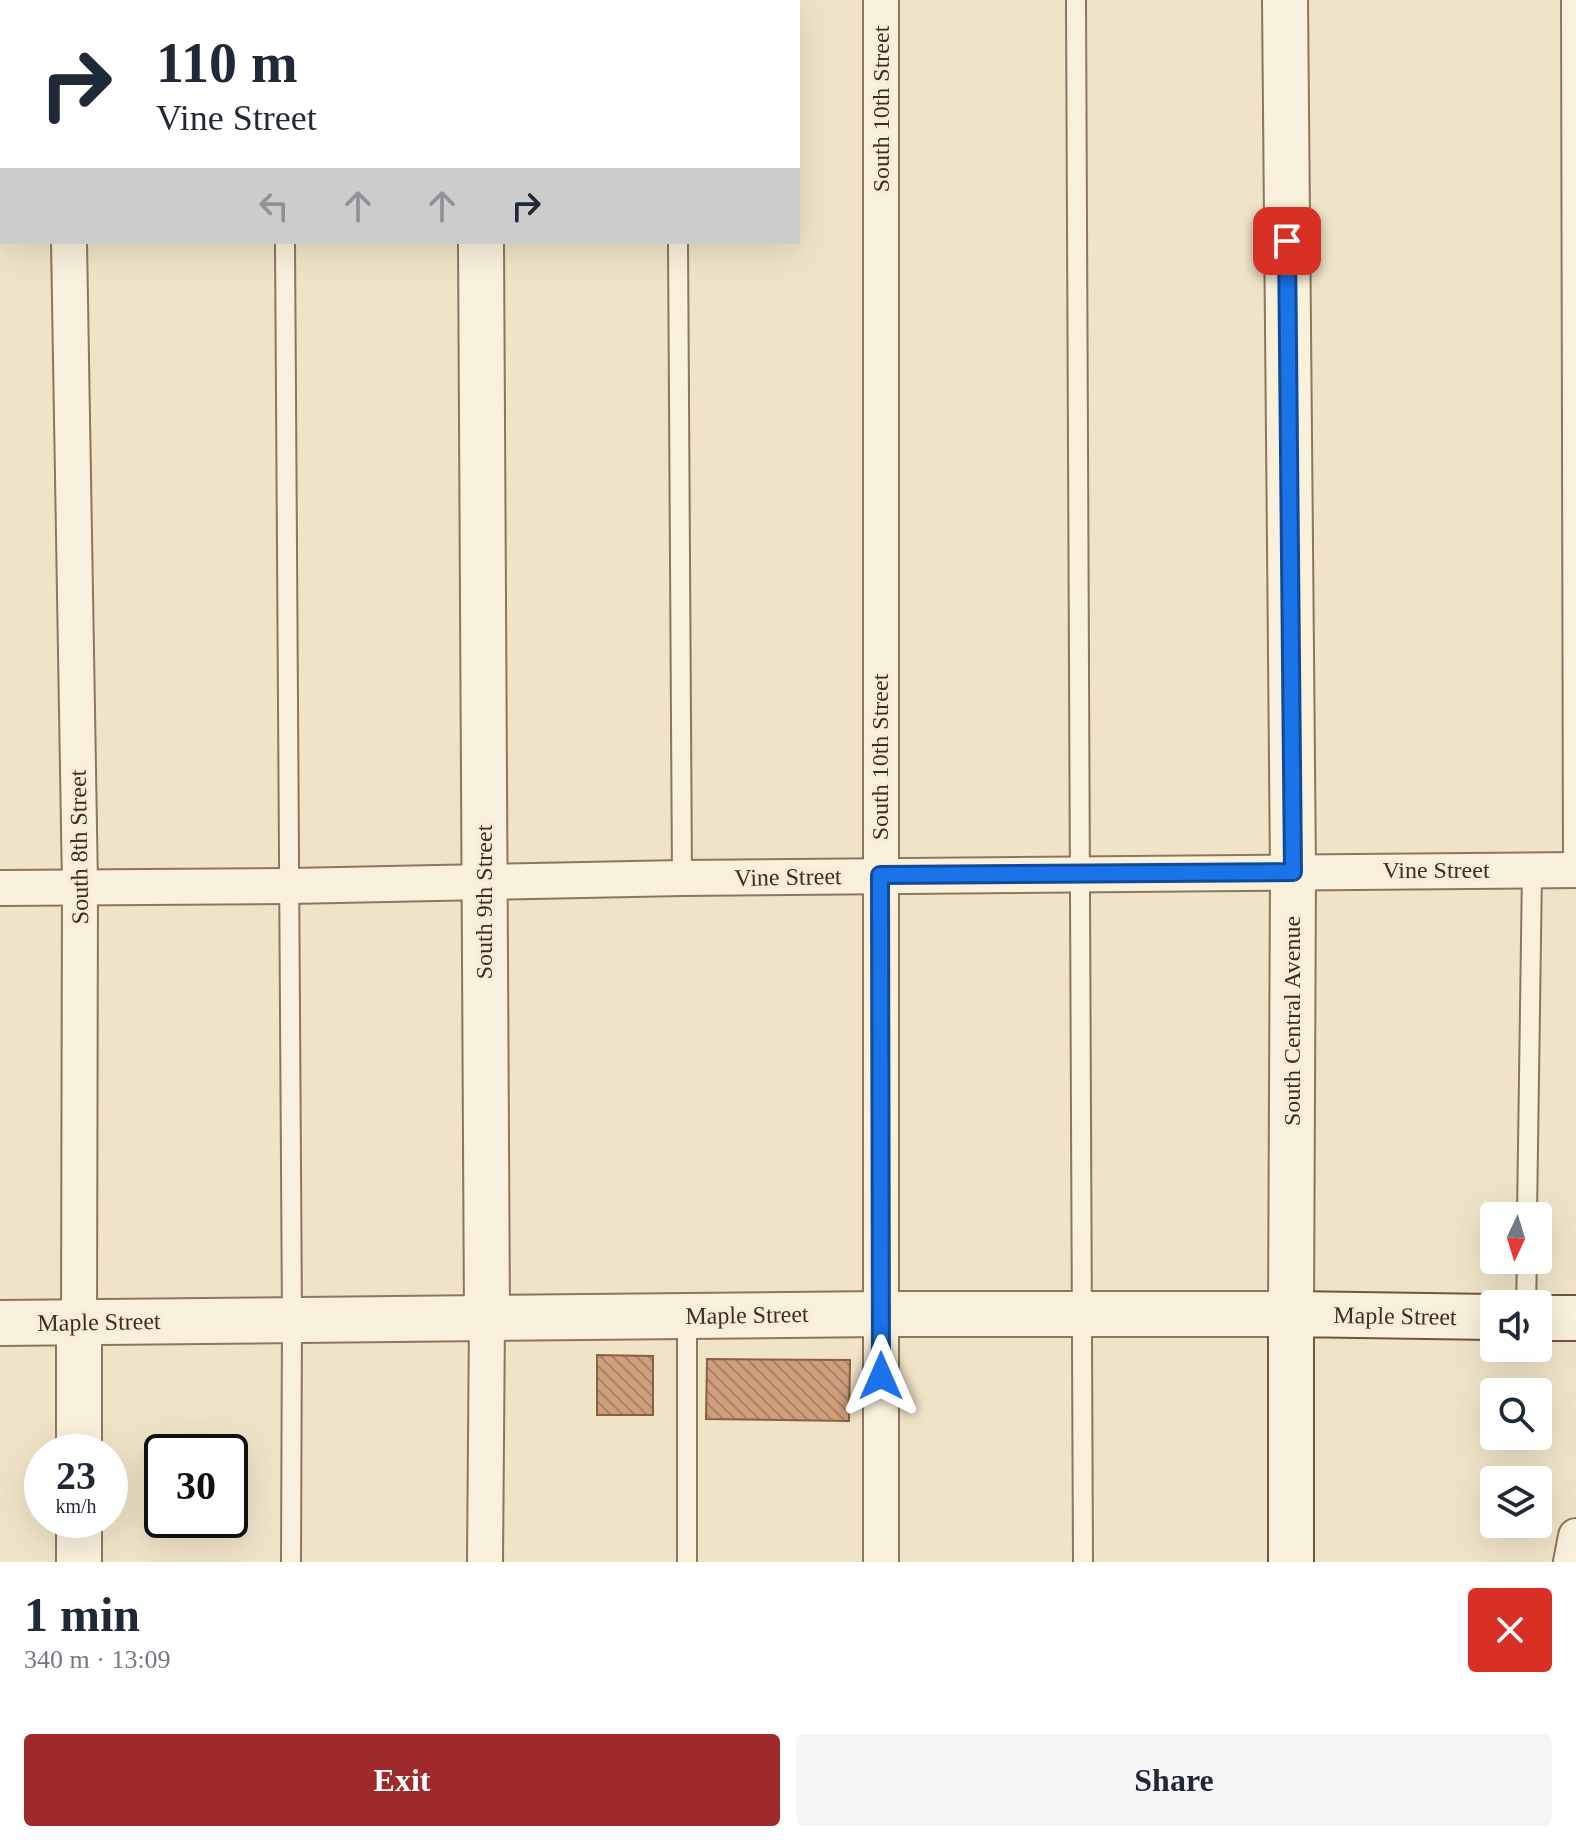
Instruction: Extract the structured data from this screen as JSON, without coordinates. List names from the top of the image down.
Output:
{
  "streets": {
    "street": [
      "South 10th Street",
      "South 8th Street",
      "Vine Street",
      "South 9th Street",
      "South Central Avenue",
      "Maple Street"
    ]
  },
  "crossings": [
    ["South 10th Street", "Vine Street"],
    ["South 10th Street", "Maple Street"],
    ["South 8th Street", "Vine Street"],
    ["South 8th Street", "Maple Street"],
    ["Vine Street", "South 9th Street"],
    ["Vine Street", "South Central Avenue"],
    ["South 9th Street", "Maple Street"],
    ["South Central Avenue", "Maple Street"]
  ],
  "north": "bottom",
  "page": {
    "turn": ["110 m", "Vine Street"],
    "speed": "23 km/h",
    "limit": "30",
    "heading": ["1 min", "340 m · 13:09"],
    "buttons": ["Exit", "Share"]
  }
}
